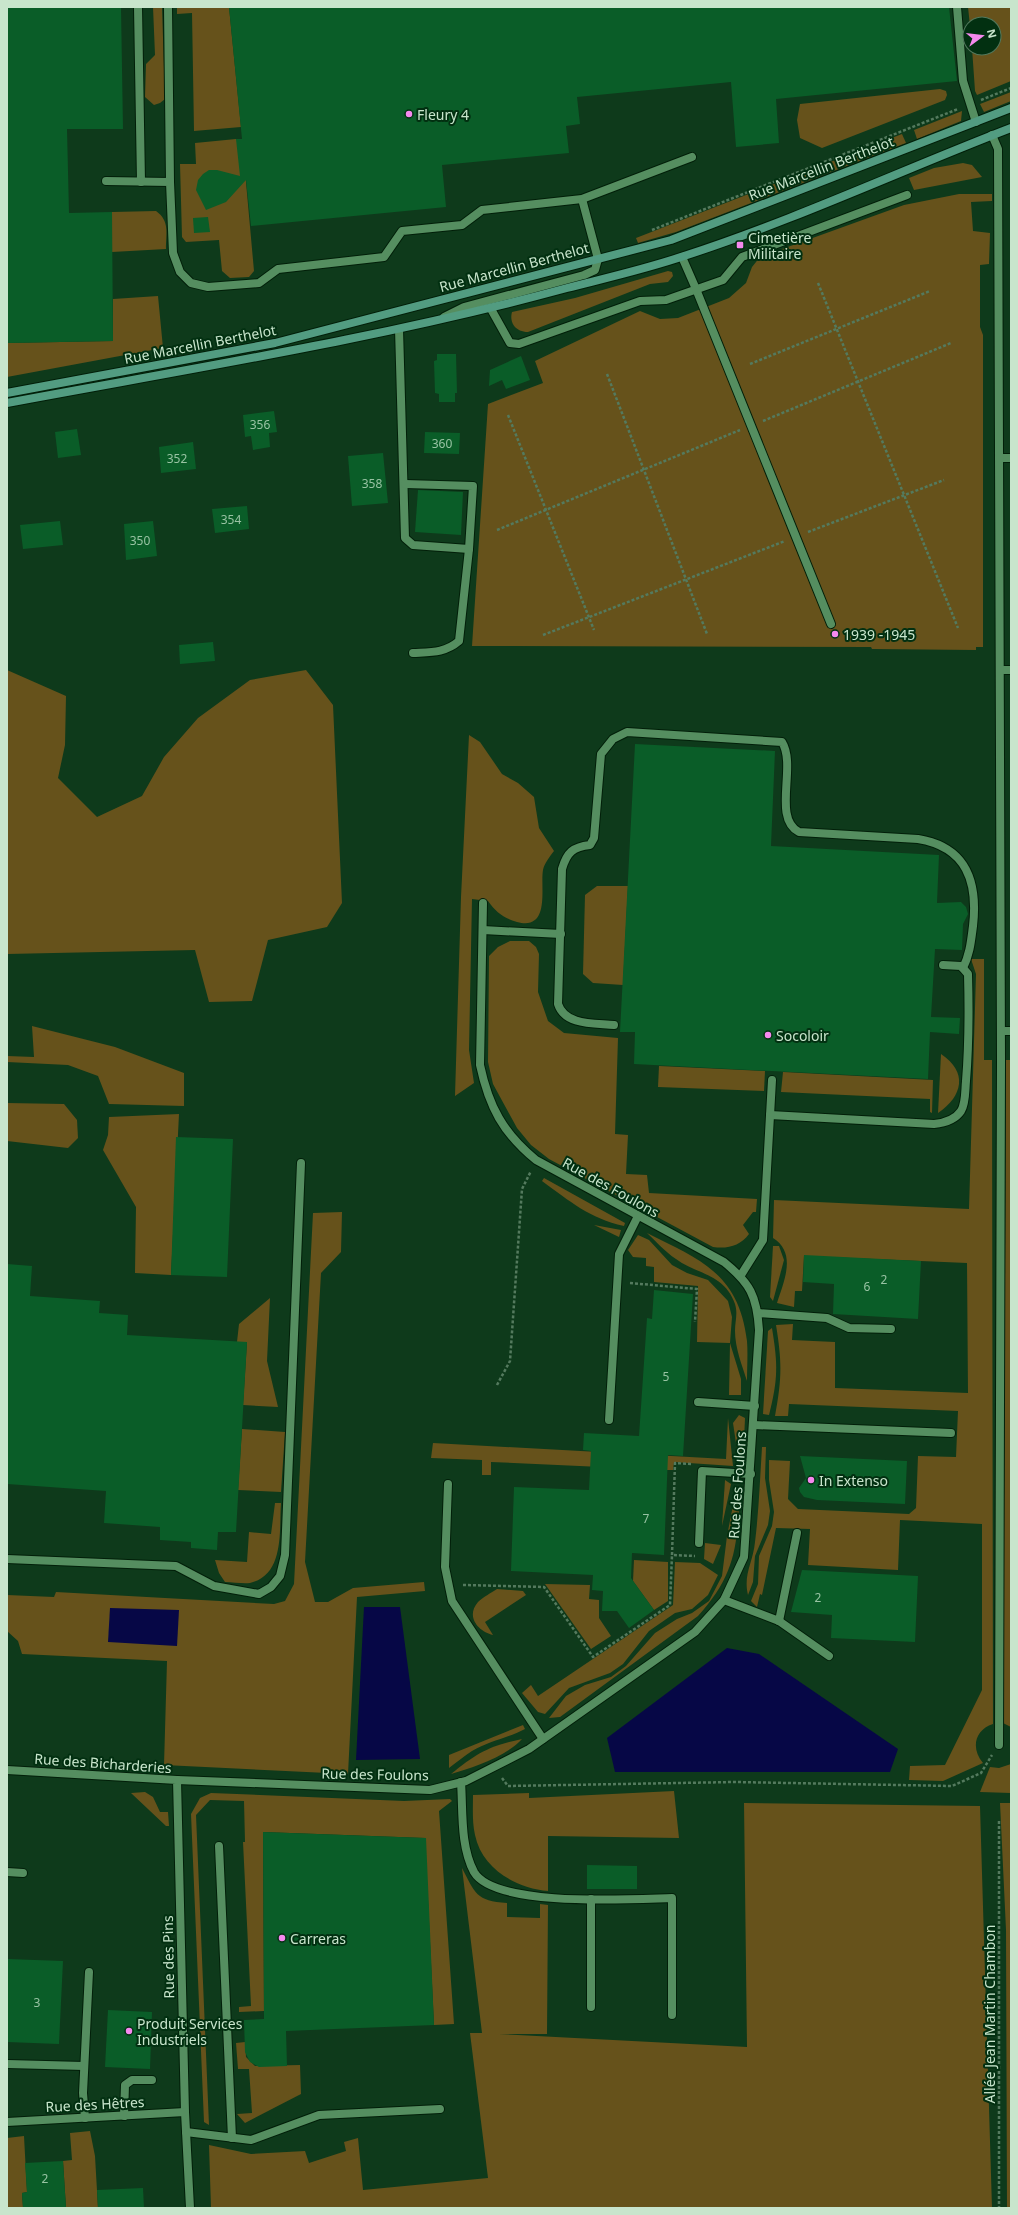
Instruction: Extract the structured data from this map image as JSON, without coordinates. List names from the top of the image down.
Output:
{
  "streets": {
    "main road": ["Rue Marcellin Berthelot"],
    "street": [
      "Rue des Foulons",
      "Rue des Bicharderies",
      "Rue des Pins",
      "Rue des Hêtres"
    ],
    "path": ["Allée Jean Martin Chambon"]
  },
  "crossings": [
    ["Rue des Foulons", "Rue des Bicharderies"],
    ["Rue des Bicharderies", "Rue des Pins"],
    ["Rue des Pins", "Rue des Hêtres"]
  ],
  "places": {
    "other": [
      "Fleury 4",
      "1939 -1945",
      "Socoloir",
      "In Extenso",
      "Carreras",
      "Produit Services Industriels"
    ],
    "transit": ["Cimetière Militaire"]
  },
  "house_numbers": [
    "356",
    "360",
    "352",
    "358",
    "354",
    "350",
    "2",
    "6",
    "5",
    "7",
    "2",
    "3",
    "2"
  ],
  "north": "right"
}
